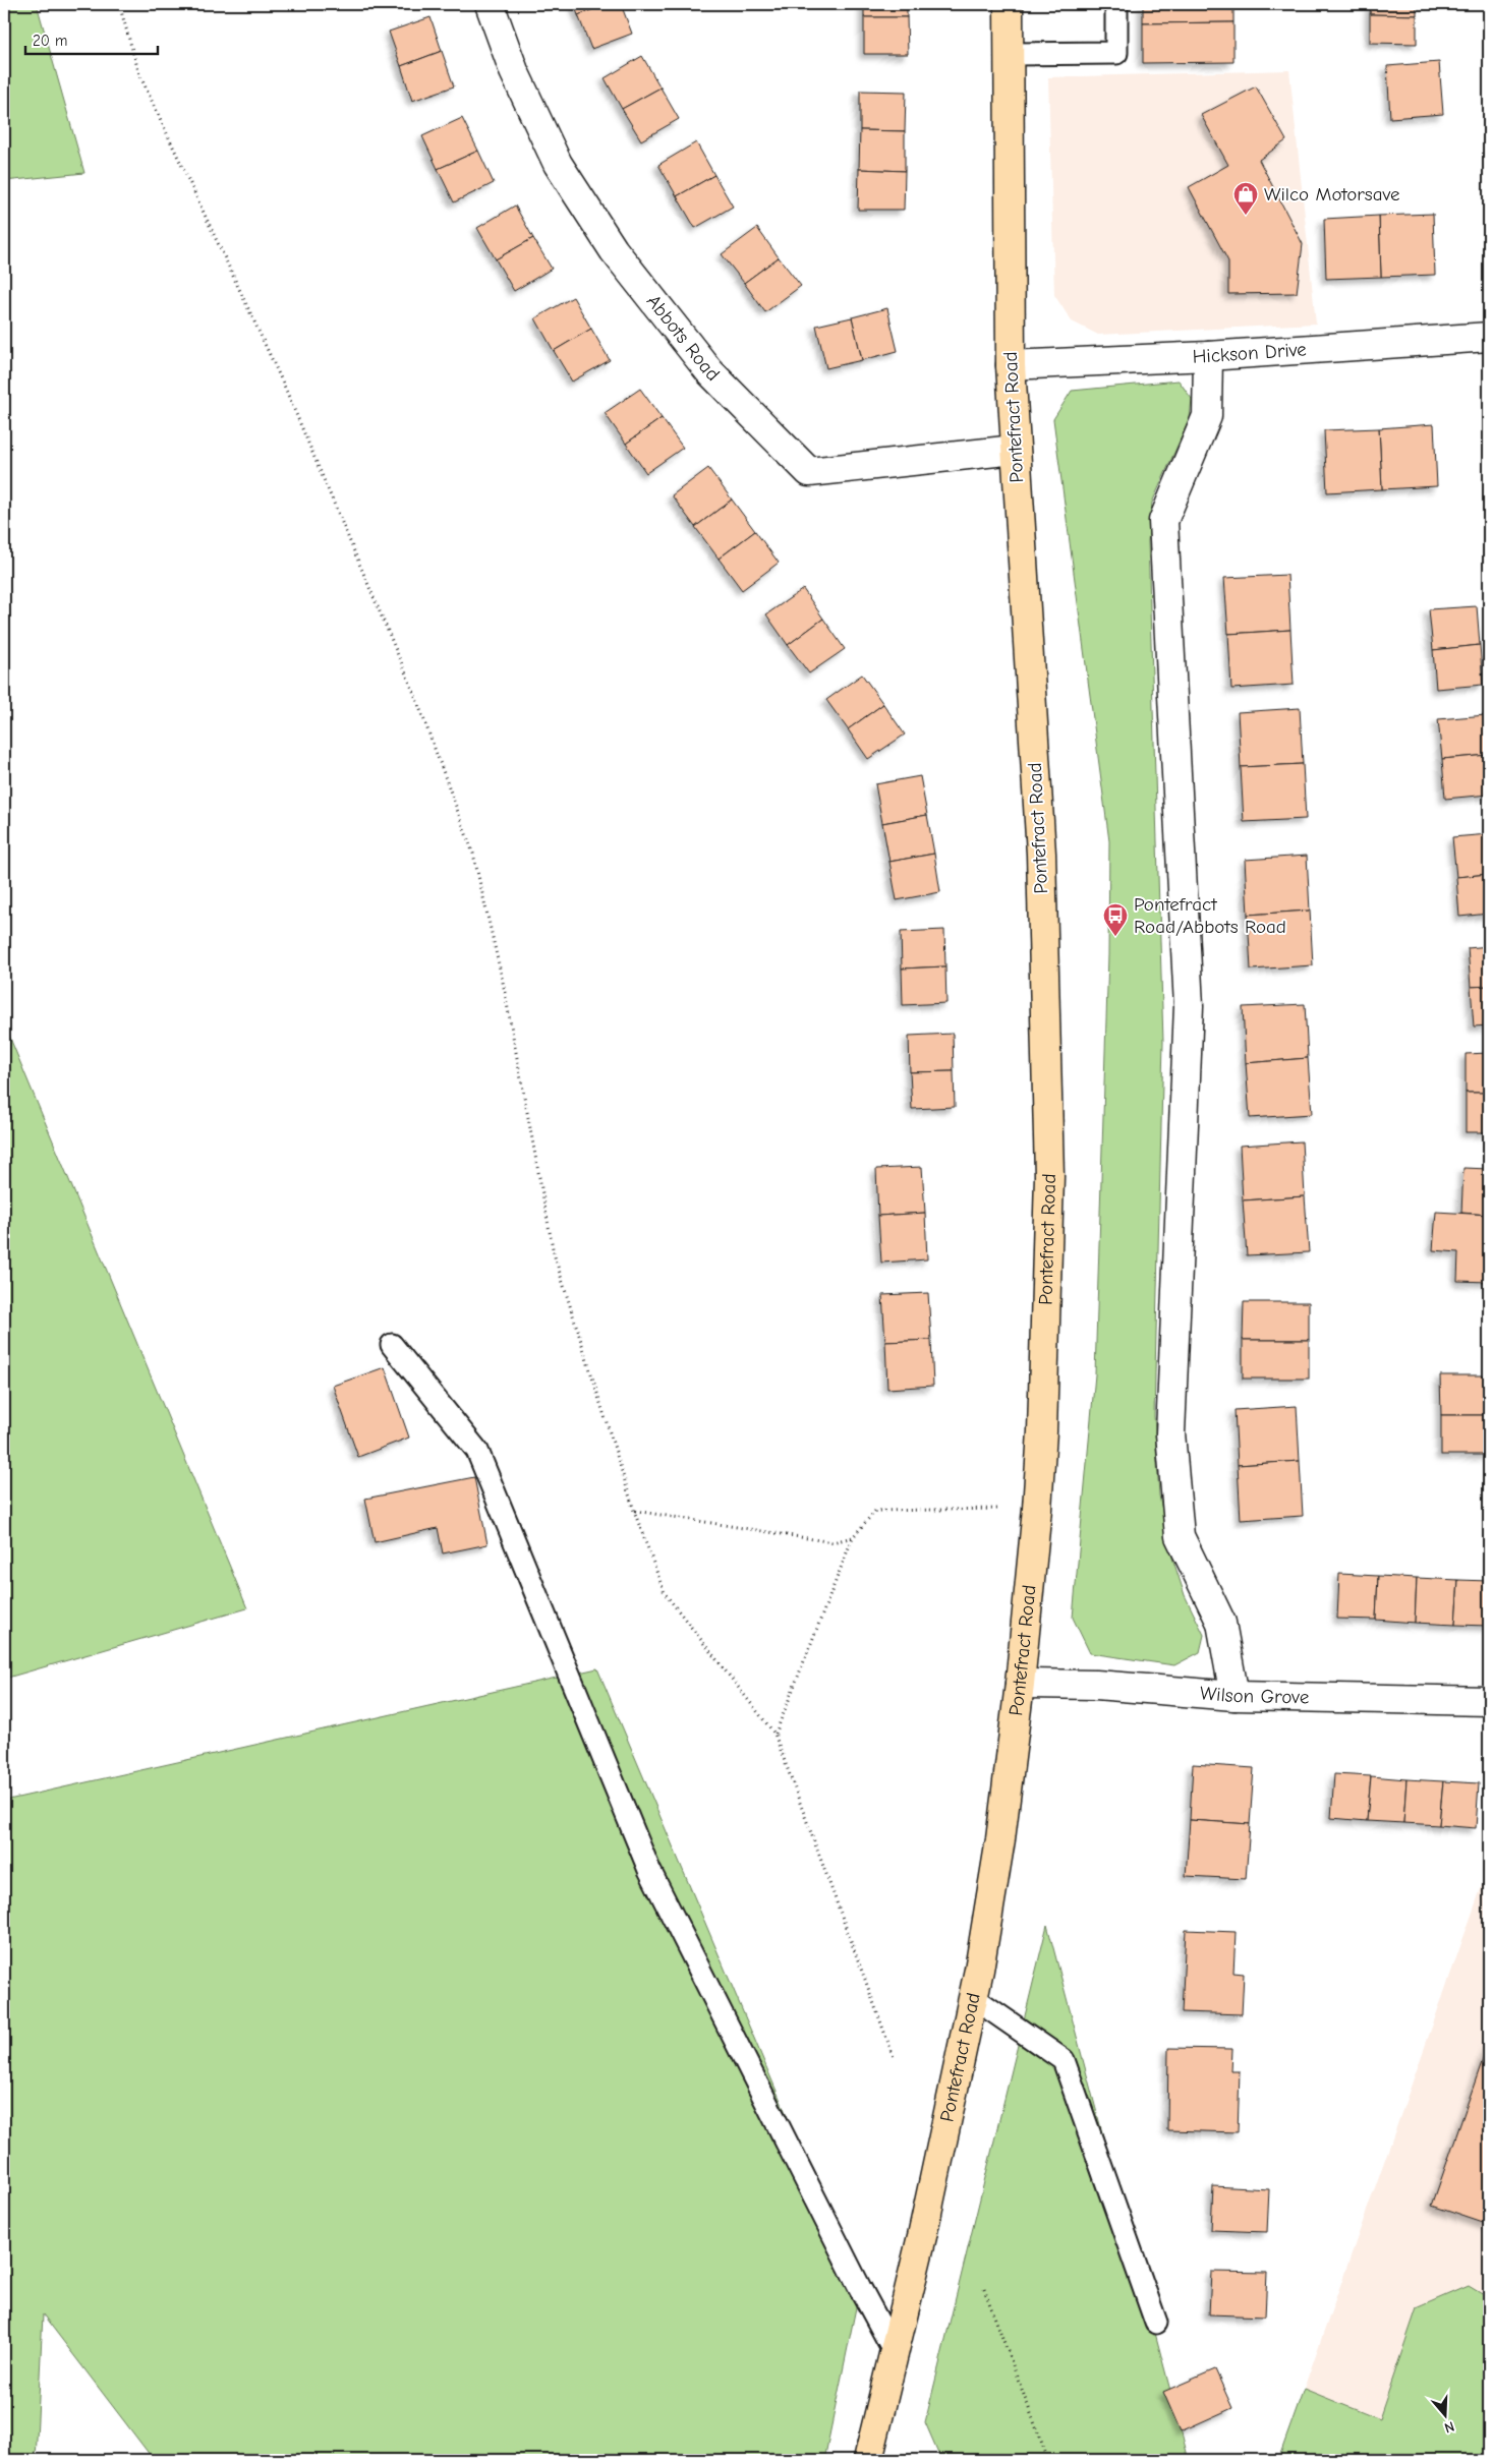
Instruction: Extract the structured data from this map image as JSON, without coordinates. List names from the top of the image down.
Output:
{
  "streets": {
    "highway": ["Pontefract Road"],
    "street": ["Abbots Road", "Hickson Drive", "Wilson Grove"]
  },
  "crossings": [
    ["Abbots Road", "Pontefract Road"],
    ["Hickson Drive", "Pontefract Road"],
    ["Pontefract Road", "Wilson Grove"]
  ],
  "places": {
    "shop": ["Wilco Motorsave"],
    "bus stop": ["Pontefract Road/Abbots Road"]
  },
  "scale_bar": "20 m",
  "north": "bottom"
}
